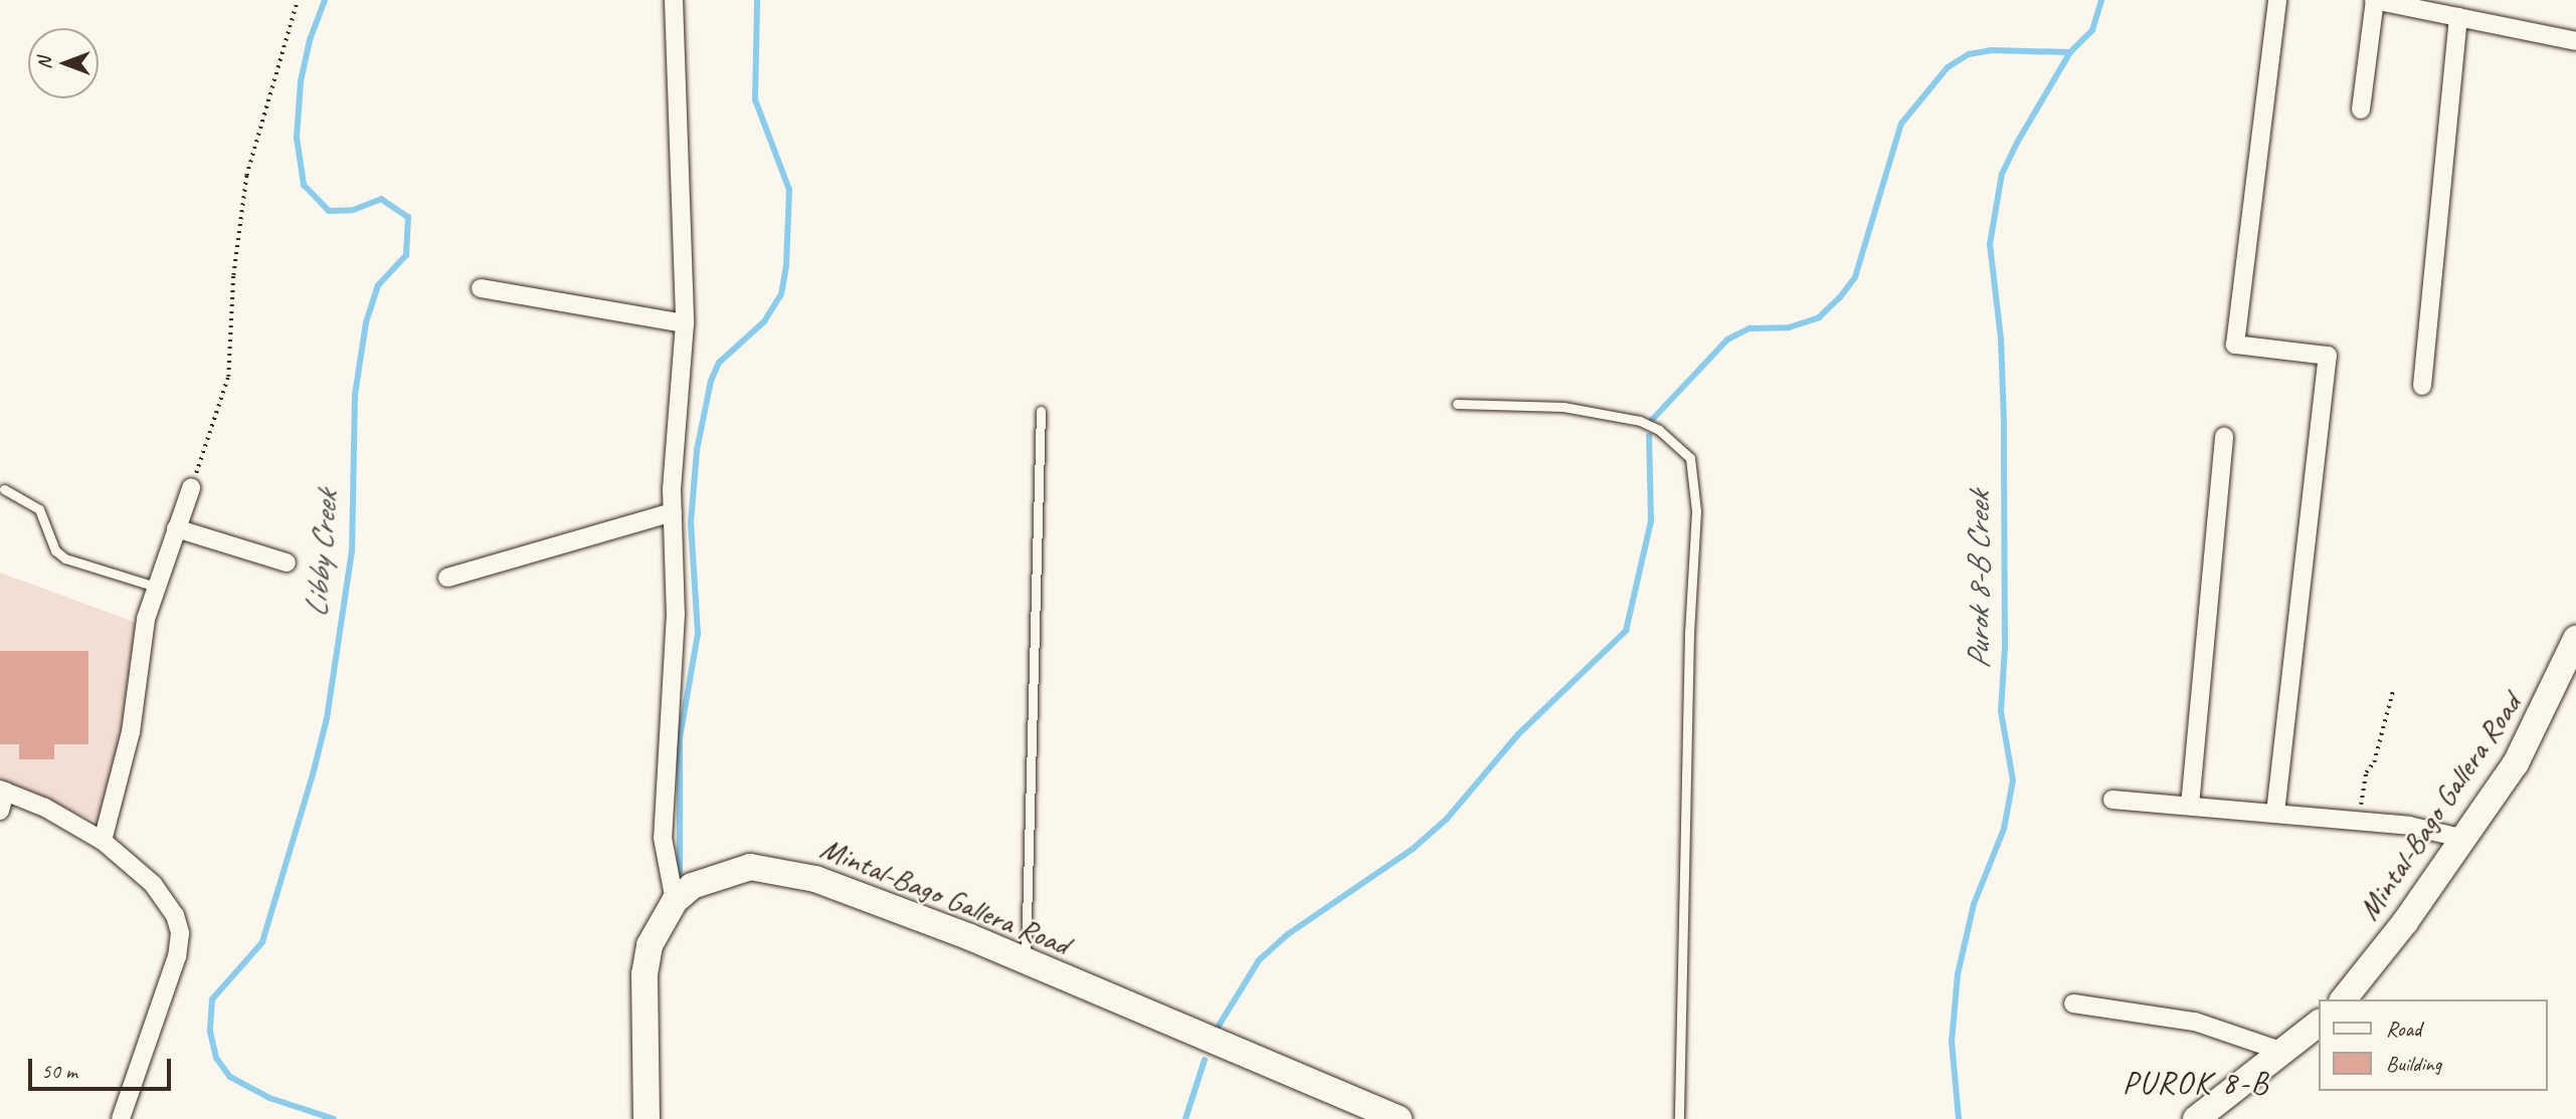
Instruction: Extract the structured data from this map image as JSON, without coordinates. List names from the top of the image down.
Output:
{
  "streets": {
    "main road": ["Mintal-Bago Gallera Road"]
  },
  "districts": ["PUROK 8-B"],
  "water": ["Libby Creek", "Purok 8-B Creek"],
  "legend": ["Road", "Building"],
  "scale_bar": "50 m",
  "north": "left"
}
